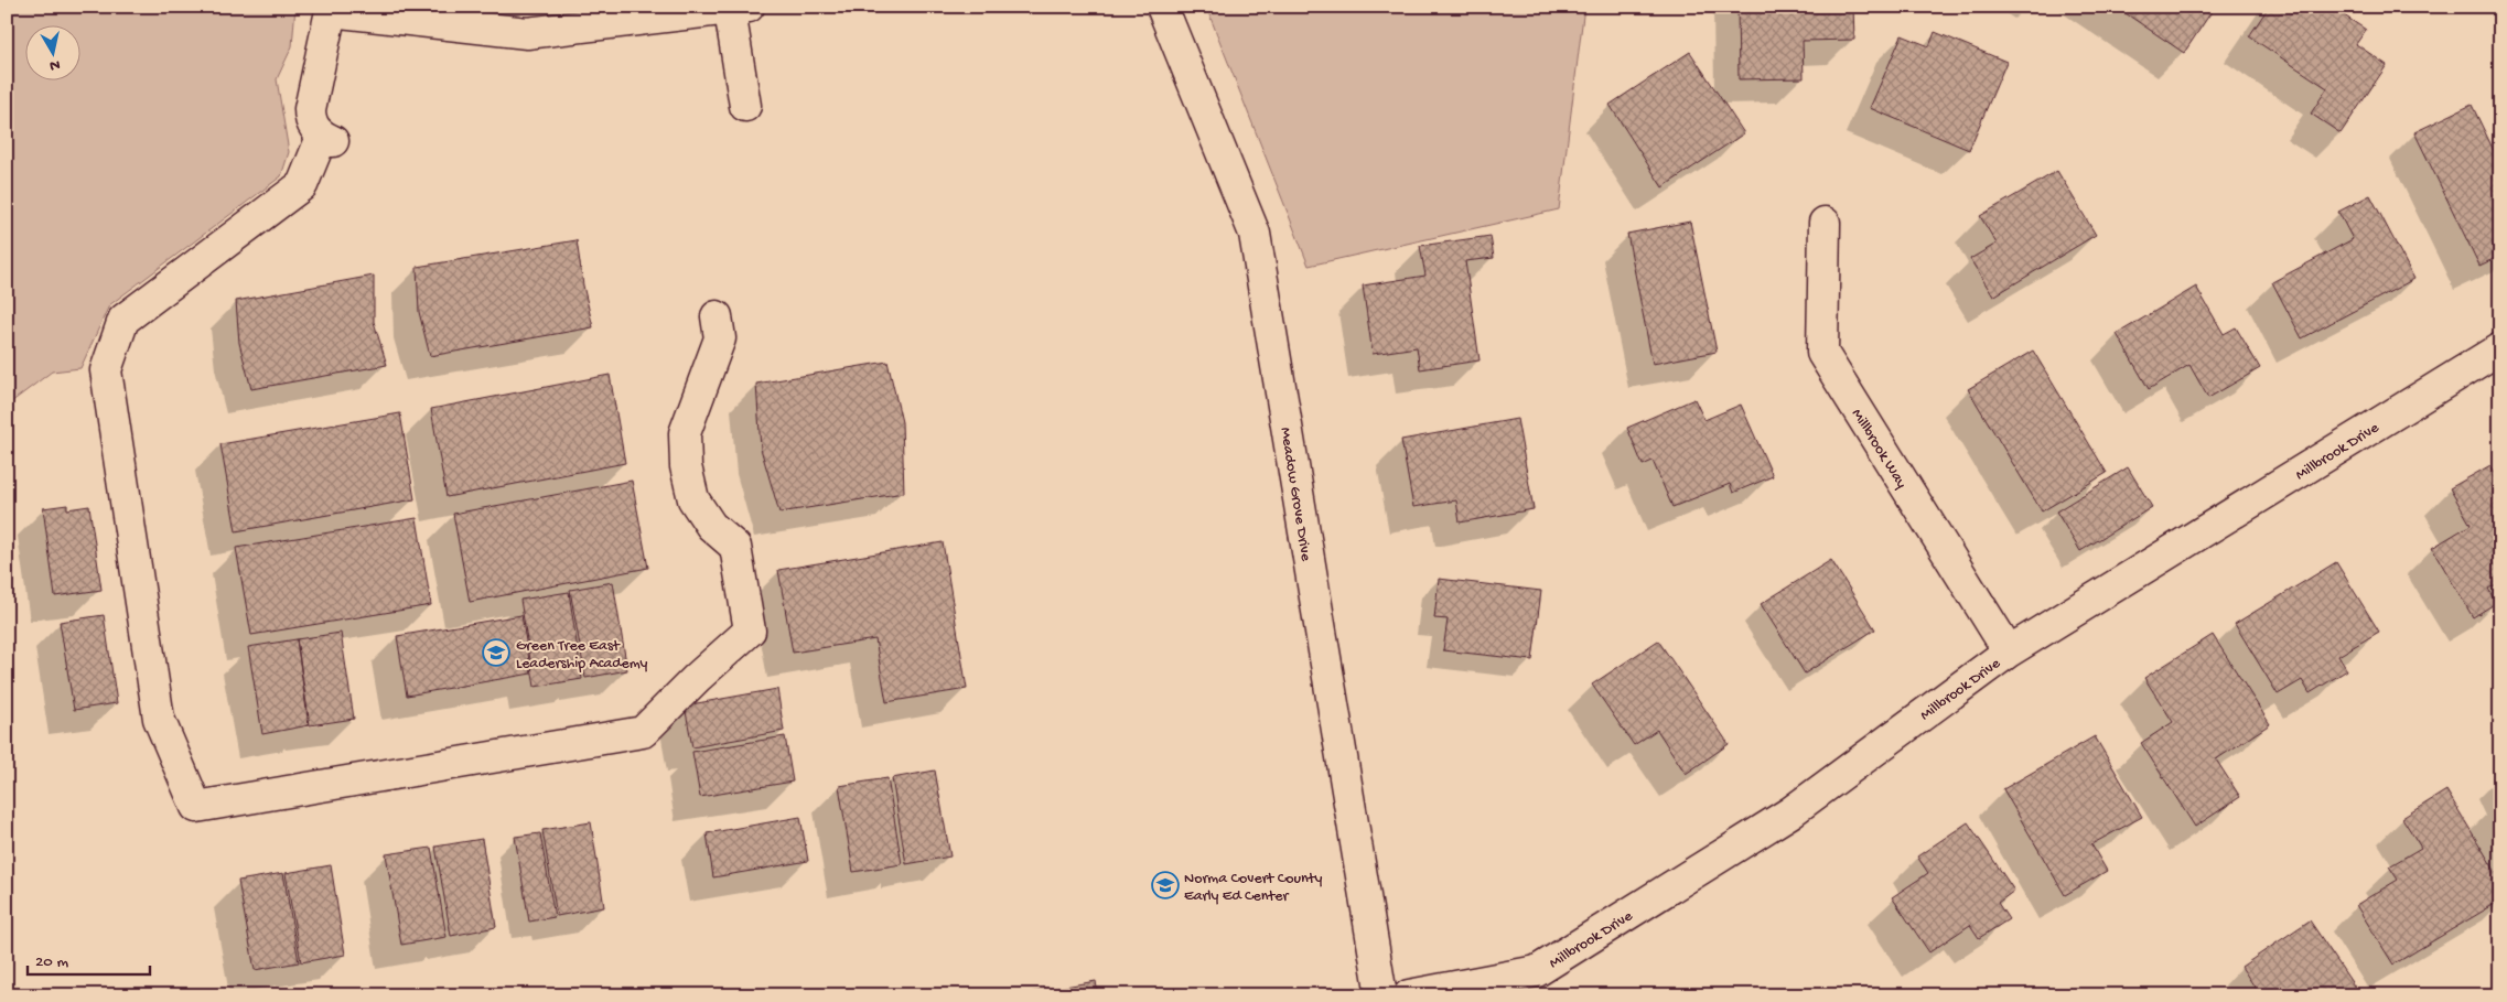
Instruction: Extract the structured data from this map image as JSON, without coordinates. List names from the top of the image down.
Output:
{
  "streets": {
    "street": ["Millbrook Way", "Millbrook Drive", "Meadow Grove Drive"]
  },
  "crossings": [
    ["Millbrook Way", "Millbrook Drive"]
  ],
  "places": {
    "school or university": ["Green Tree East Leadership Academy", "Norma Covert County Early Ed Center"]
  },
  "scale_bar": "20 m",
  "north": "bottom"
}
